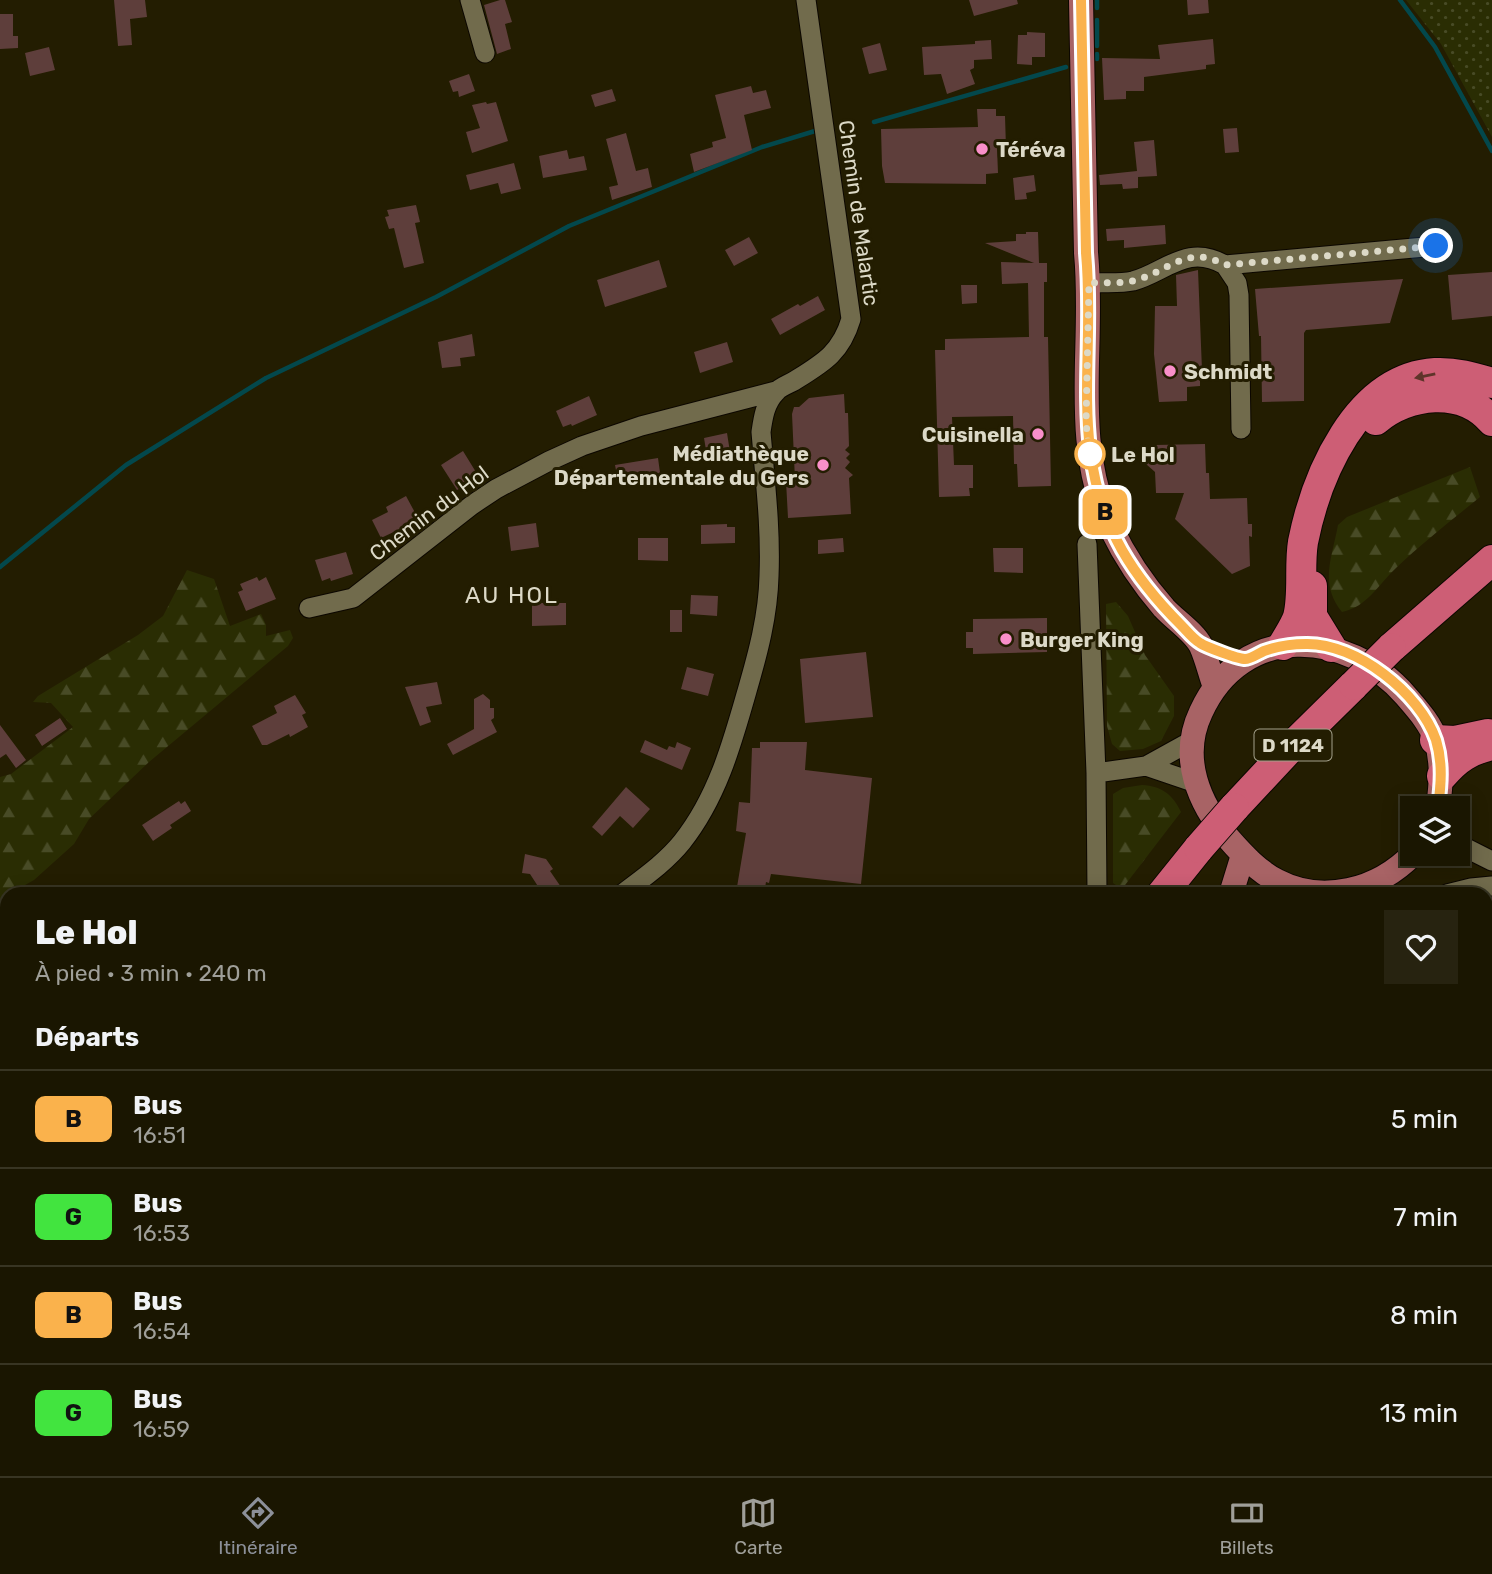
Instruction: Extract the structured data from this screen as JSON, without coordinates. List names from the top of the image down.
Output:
{
  "streets": {
    "highway": ["D 1124"],
    "street": ["Chemin de Malartic", "Chemin du Hol"]
  },
  "crossings": [
    ["Chemin de Malartic", "Chemin du Hol"]
  ],
  "districts": ["AU HOL"],
  "places": [
    "Téréva",
    "Schmidt",
    "Cuisinella",
    "Le Hol",
    "Médiathèque Départementale du Gers",
    "Burger King"
  ],
  "lines": ["bus line B"],
  "page": {
    "on_map": "B",
    "heading": [
      ["Le Hol", "À pied · 3 min · 240 m"],
      "Départs"
    ],
    "list": [
      {
        "mark": "B",
        "name": "Bus",
        "note": "16:51",
        "value": "5 min"
      },
      {
        "mark": "G",
        "name": "Bus",
        "note": "16:53",
        "value": "7 min"
      },
      {
        "mark": "B",
        "name": "Bus",
        "note": "16:54",
        "value": "8 min"
      },
      {
        "mark": "G",
        "name": "Bus",
        "note": "16:59",
        "value": "13 min"
      }
    ],
    "tabs": ["Itinéraire", "Carte", "Billets"]
  }
}
